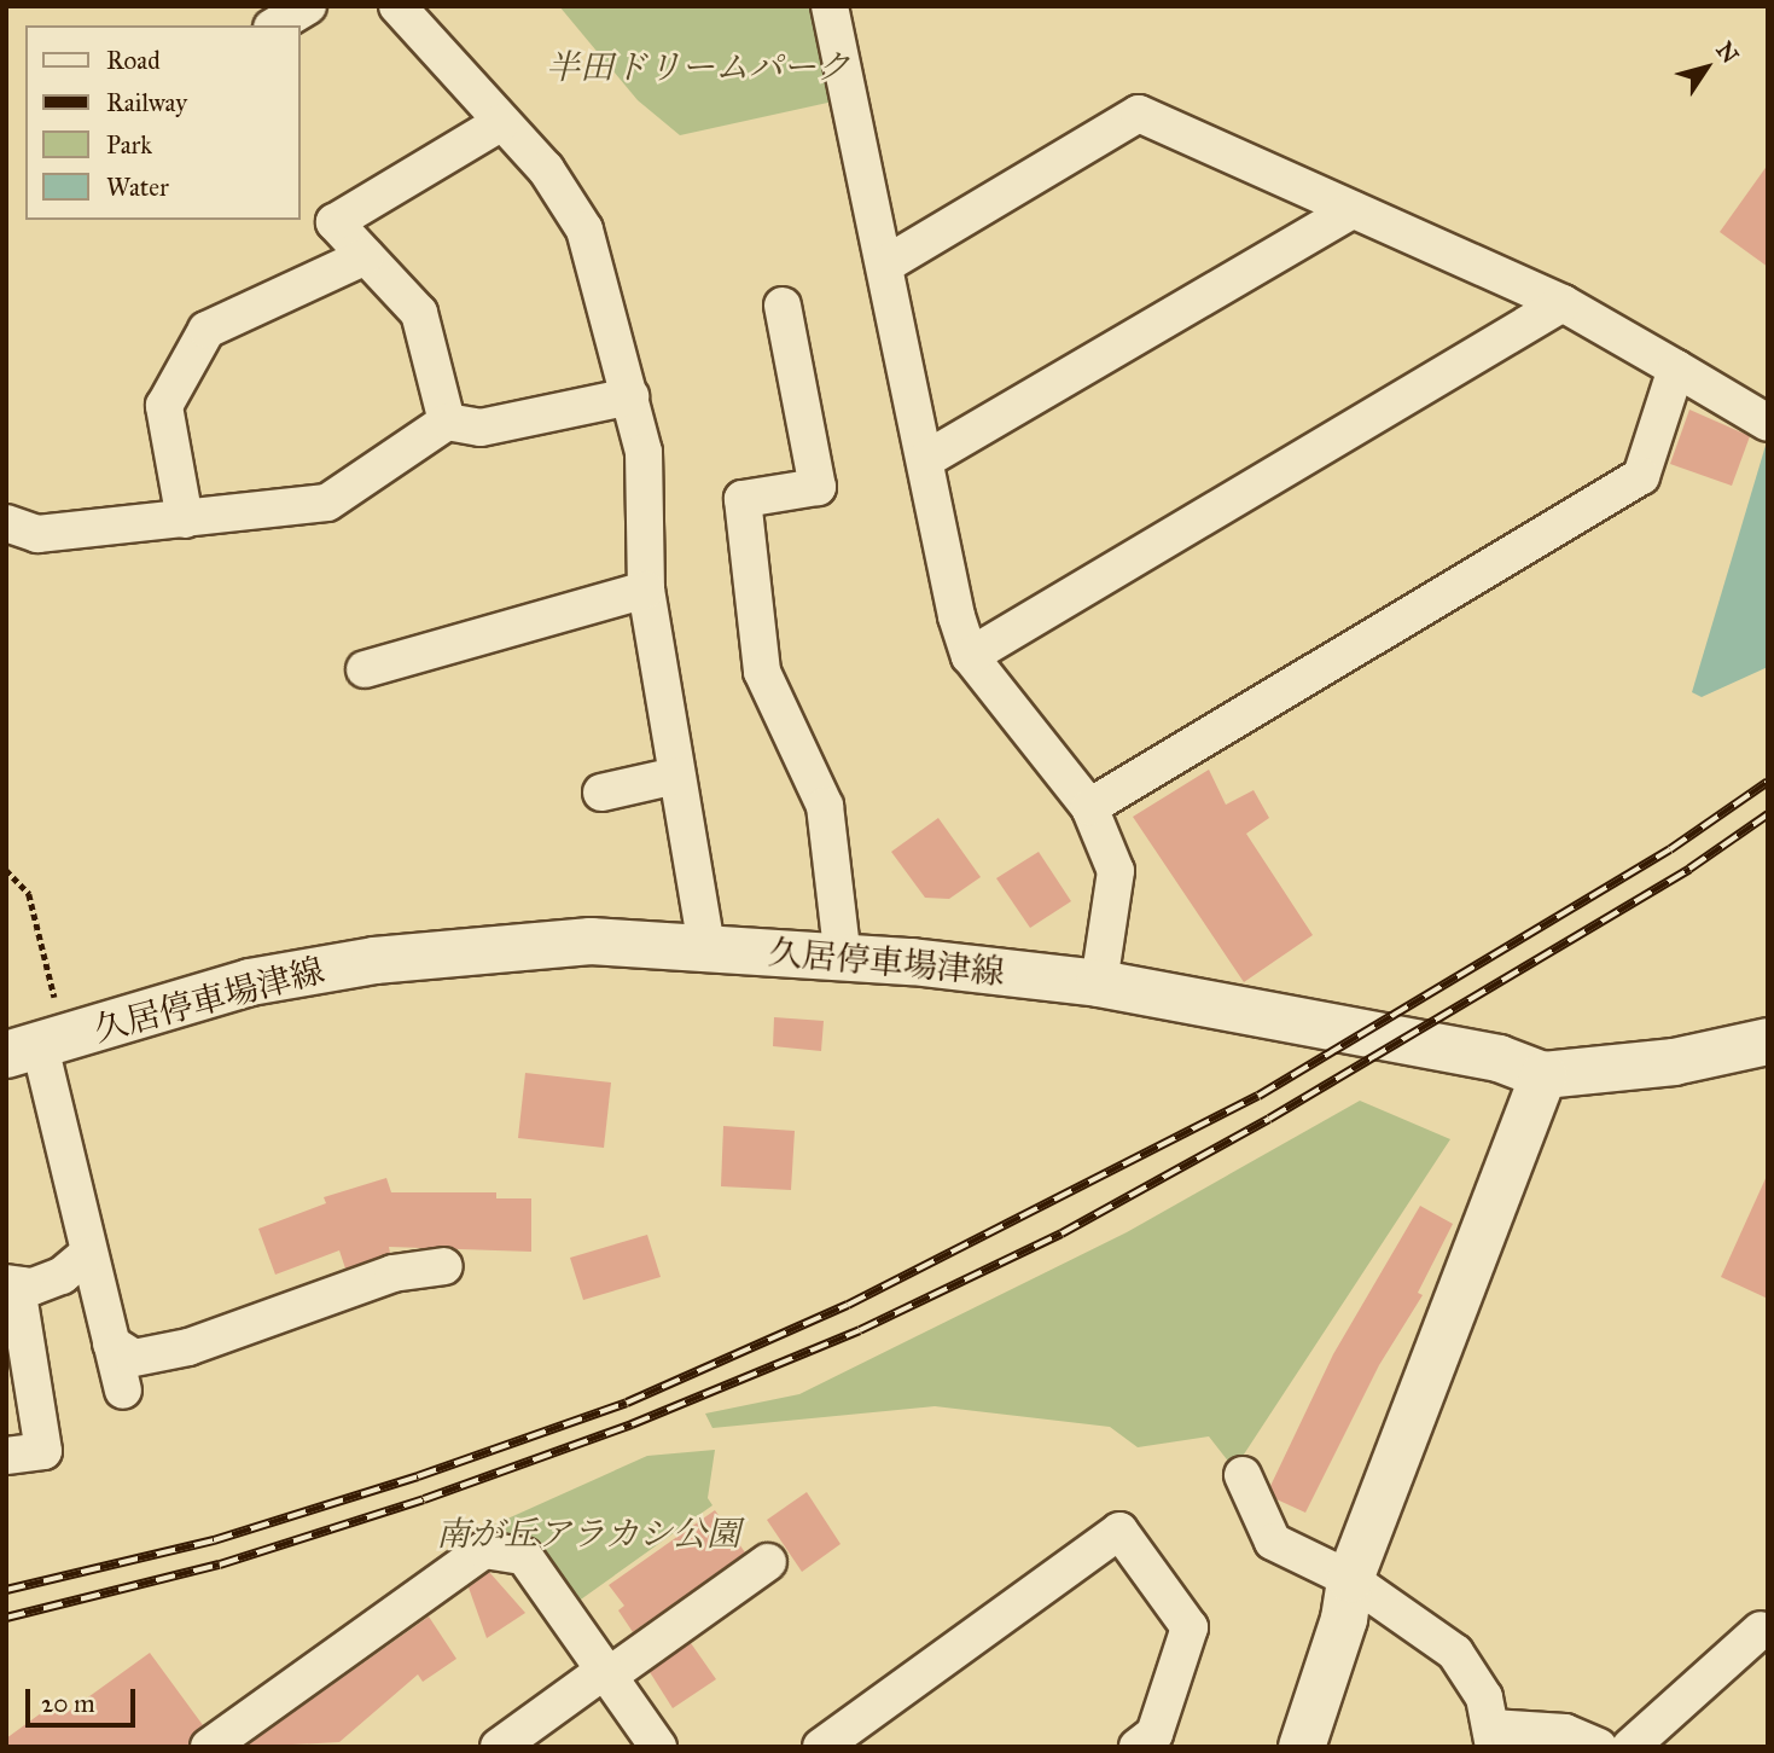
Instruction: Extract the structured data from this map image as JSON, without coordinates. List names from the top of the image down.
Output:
{
  "streets": {
    "main road": ["久居停車場津線"]
  },
  "parks": ["半田ドリームパーク", "南が丘アラカシ公園"],
  "legend": [
    "Road",
    "Railway",
    "Park",
    "Water"
  ],
  "scale_bar": "20 m",
  "north": "top right"
}
